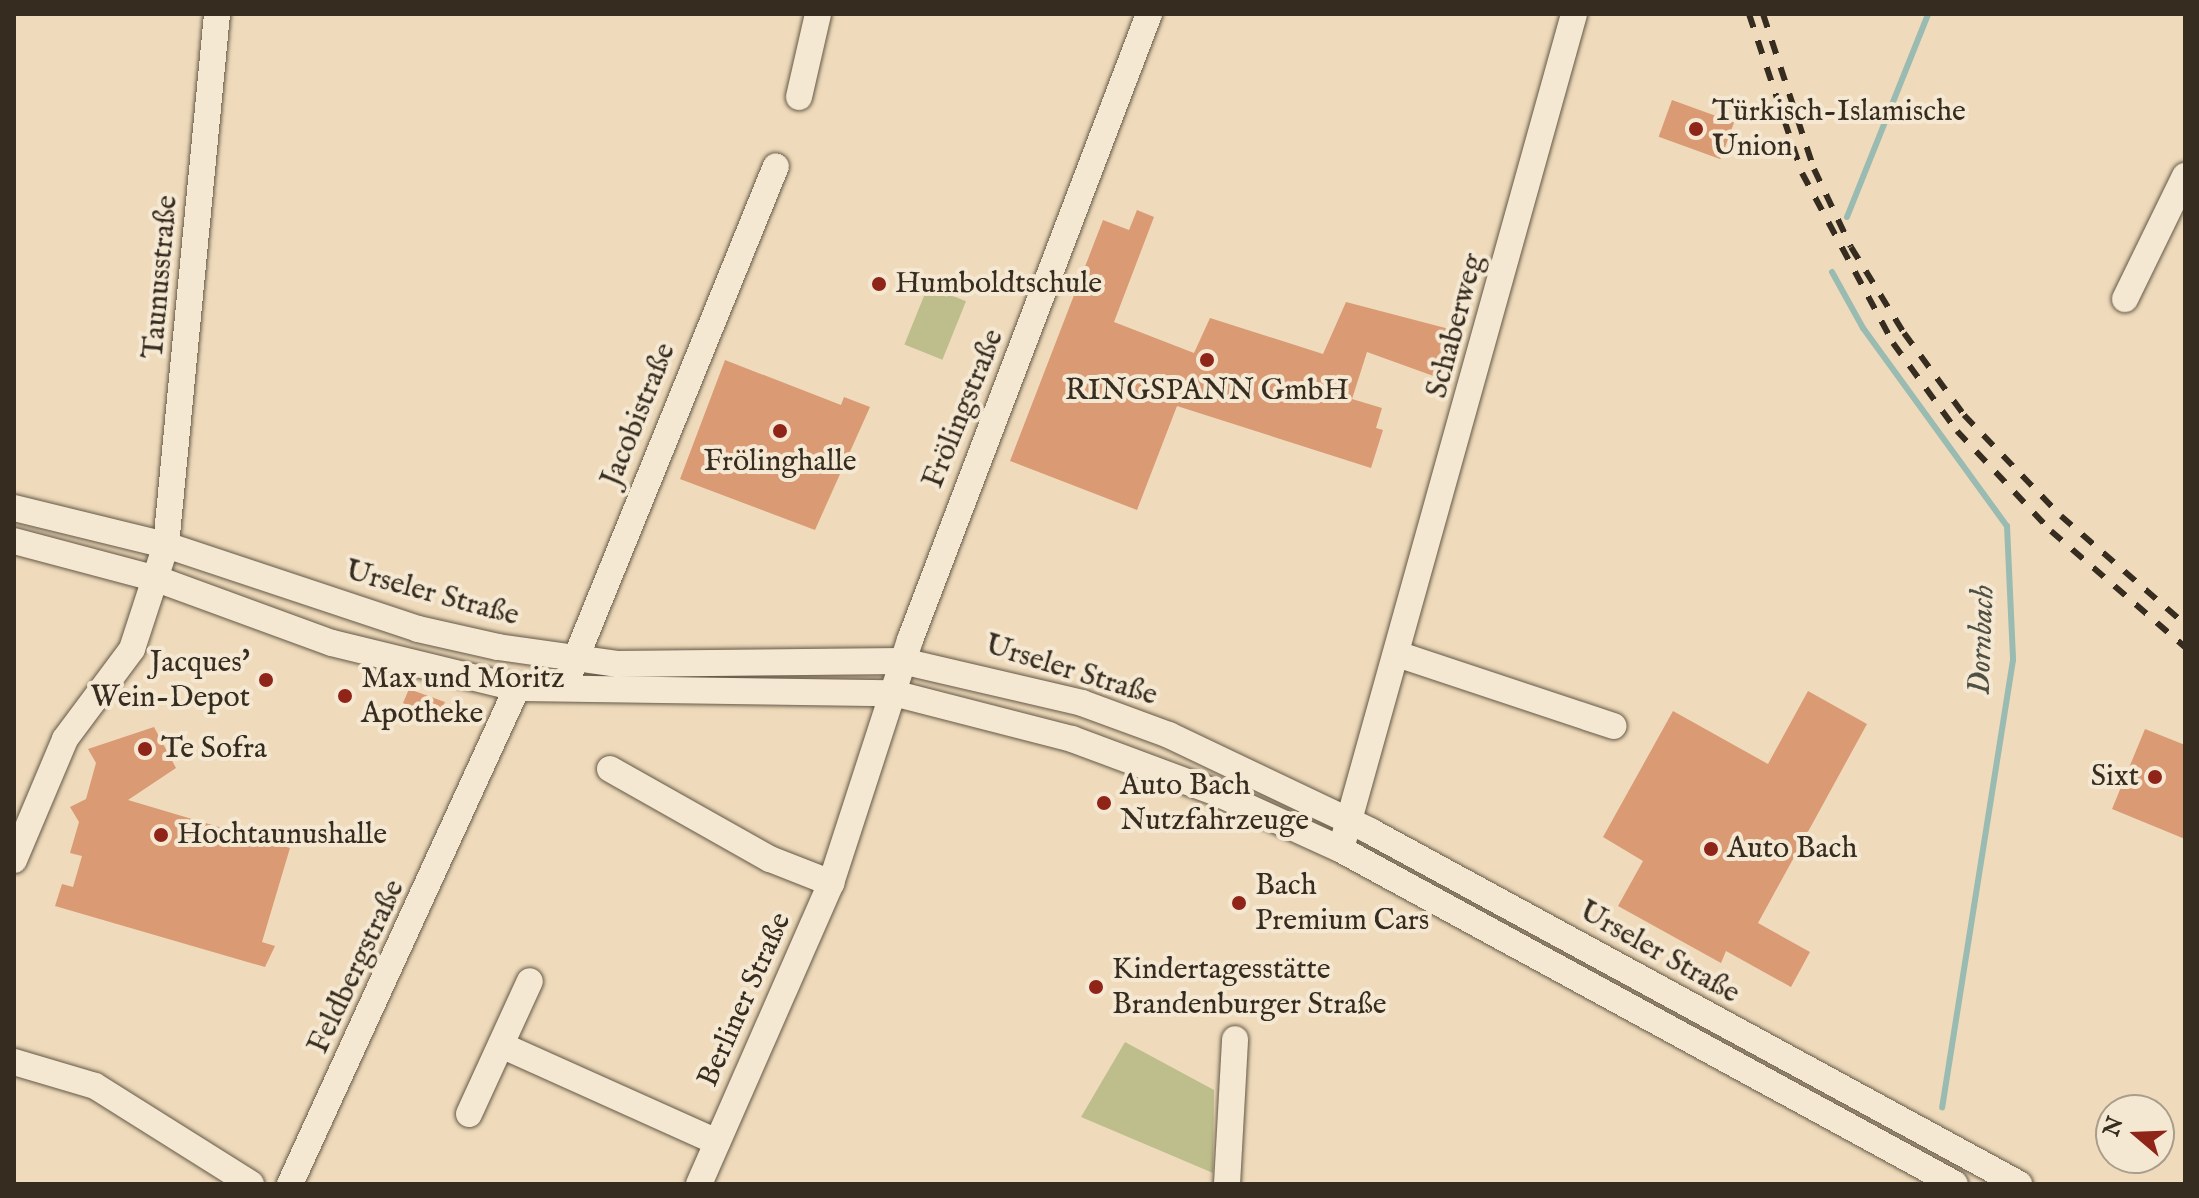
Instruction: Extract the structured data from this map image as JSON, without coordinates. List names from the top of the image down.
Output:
{
  "streets": {
    "street": [
      "Taunusstraße",
      "Schaberweg",
      "Frölingstraße",
      "Jacobistraße",
      "Urseler Straße",
      "Feldbergstraße",
      "Berliner Straße"
    ]
  },
  "crossings": [
    ["Taunusstraße", "Urseler Straße"],
    ["Schaberweg", "Urseler Straße"],
    ["Frölingstraße", "Urseler Straße"],
    ["Frölingstraße", "Berliner Straße"],
    ["Jacobistraße", "Urseler Straße"],
    ["Urseler Straße", "Feldbergstraße"],
    ["Urseler Straße", "Berliner Straße"]
  ],
  "water": ["Dornbach"],
  "places": [
    "Türkisch-Islamische Union",
    "Humboldtschule",
    "RINGSPANN GmbH",
    "Frölinghalle",
    "Jacques' Wein-Depot",
    "Max und Moritz Apotheke",
    "Te Sofra",
    "Sixt",
    "Auto Bach Nutzfahrzeuge",
    "Hochtaunushalle",
    "Auto Bach",
    "Bach Premium Cars",
    "Kindertagesstätte Brandenburger Straße"
  ],
  "north": "left"
}
